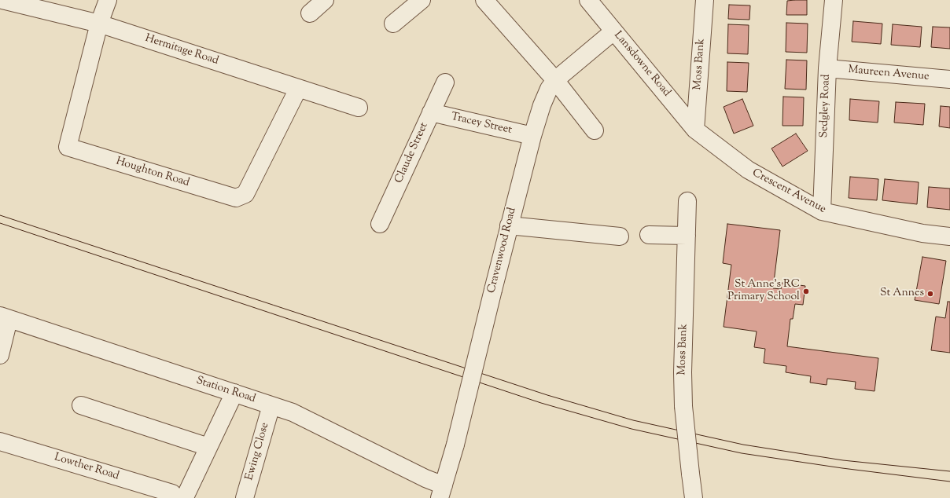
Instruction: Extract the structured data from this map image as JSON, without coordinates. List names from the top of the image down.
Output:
{
  "streets": {
    "street": [
      "Hermitage Road",
      "Lansdowne Road",
      "Moss Bank",
      "Maureen Avenue",
      "Sedgley Road",
      "Tracey Street",
      "Claude Street",
      "Houghton Road",
      "Crescent Avenue",
      "Cravenwood Road",
      "Station Road",
      "Ewing Close",
      "Lowther Road"
    ]
  },
  "crossings": [
    ["Hermitage Road", "Houghton Road"],
    ["Lansdowne Road", "Moss Bank"],
    ["Lansdowne Road", "Crescent Avenue"],
    ["Lansdowne Road", "Cravenwood Road"],
    ["Moss Bank", "Crescent Avenue"],
    ["Maureen Avenue", "Sedgley Road"],
    ["Sedgley Road", "Crescent Avenue"],
    ["Tracey Street", "Claude Street"],
    ["Tracey Street", "Cravenwood Road"],
    ["Cravenwood Road", "Station Road"],
    ["Station Road", "Ewing Close"]
  ],
  "places": ["St Anne's RC Primary School", "St Annes"]
}
